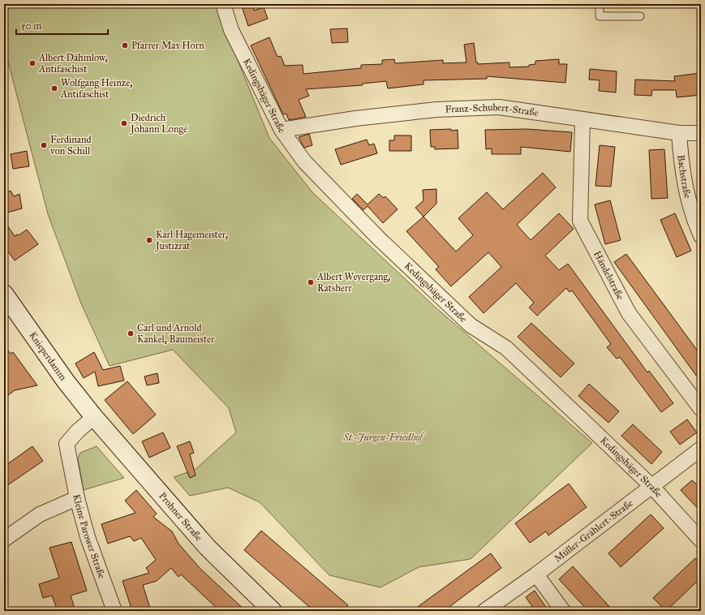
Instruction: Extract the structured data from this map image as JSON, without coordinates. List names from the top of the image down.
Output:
{
  "streets": {
    "main road": ["Knieperdamm", "Prohner Straße"],
    "street": [
      "Kedingshäger Straße",
      "Franz-Schubert-Straße",
      "Bachstraße",
      "Händelstraße",
      "Müller-Grählert-Straße",
      "Kleine Parower Straße"
    ]
  },
  "crossings": [
    ["Kedingshäger Straße", "Franz-Schubert-Straße"],
    ["Kedingshäger Straße", "Müller-Grählert-Straße"],
    ["Franz-Schubert-Straße", "Bachstraße"],
    ["Franz-Schubert-Straße", "Händelstraße"],
    ["Knieperdamm", "Prohner Straße"],
    ["Knieperdamm", "Kleine Parower Straße"],
    ["Prohner Straße", "Kleine Parower Straße"]
  ],
  "parks": ["St.-Jürgen-Friedhof"],
  "places": [
    "Pfarrer Max Horn",
    "Albert Dähmlow, Antifaschist",
    "Wolfgang Heinze, Antifaschist",
    "Diedrich Johann Longé",
    "Ferdinand von Schill",
    "Karl Hagemeister, Justizrat",
    "Albert Weyergang, Ratsherr",
    "Carl und Arnold Kankel, Baumeister"
  ],
  "scale_bar": "50 m"
}
